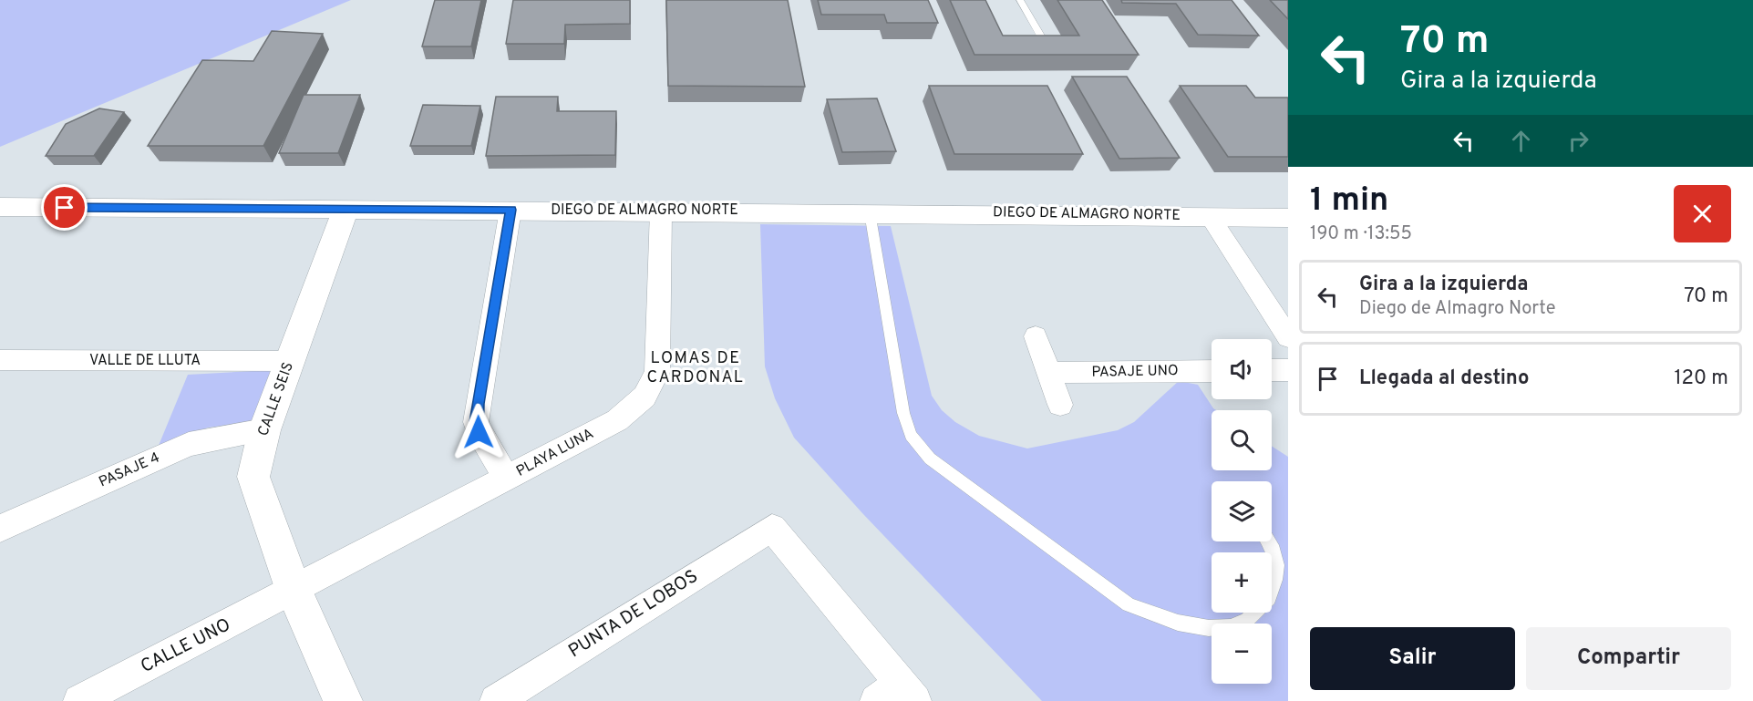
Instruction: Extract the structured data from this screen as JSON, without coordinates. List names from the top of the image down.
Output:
{
  "streets": {
    "street": [
      "DIEGO DE ALMAGRO NORTE",
      "VALLE DE LLUTA",
      "PASAJE UNO",
      "CALLE SEIS",
      "PLAYA LUNA",
      "PASAJE 4",
      "PUNTA DE LOBOS",
      "CALLE UNO"
    ]
  },
  "crossings": [
    ["DIEGO DE ALMAGRO NORTE", "CALLE SEIS"],
    ["DIEGO DE ALMAGRO NORTE", "PLAYA LUNA"],
    ["VALLE DE LLUTA", "CALLE SEIS"],
    ["CALLE SEIS", "PLAYA LUNA"],
    ["CALLE SEIS", "PASAJE 4"],
    ["CALLE SEIS", "CALLE UNO"],
    ["PLAYA LUNA", "CALLE UNO"]
  ],
  "districts": ["LOMAS DE CARDONAL"],
  "page": {
    "turn": ["70 m", "Gira a la izquierda"],
    "heading": ["1 min", "190 m · 13:55"],
    "list": [
      {
        "name": "Gira a la izquierda",
        "note": "Diego de Almagro Norte",
        "value": "70 m"
      },
      {
        "name": "Llegada al destino",
        "value": "120 m"
      }
    ],
    "map_buttons": ["+", "−"],
    "buttons": ["Salir", "Compartir"]
  }
}
